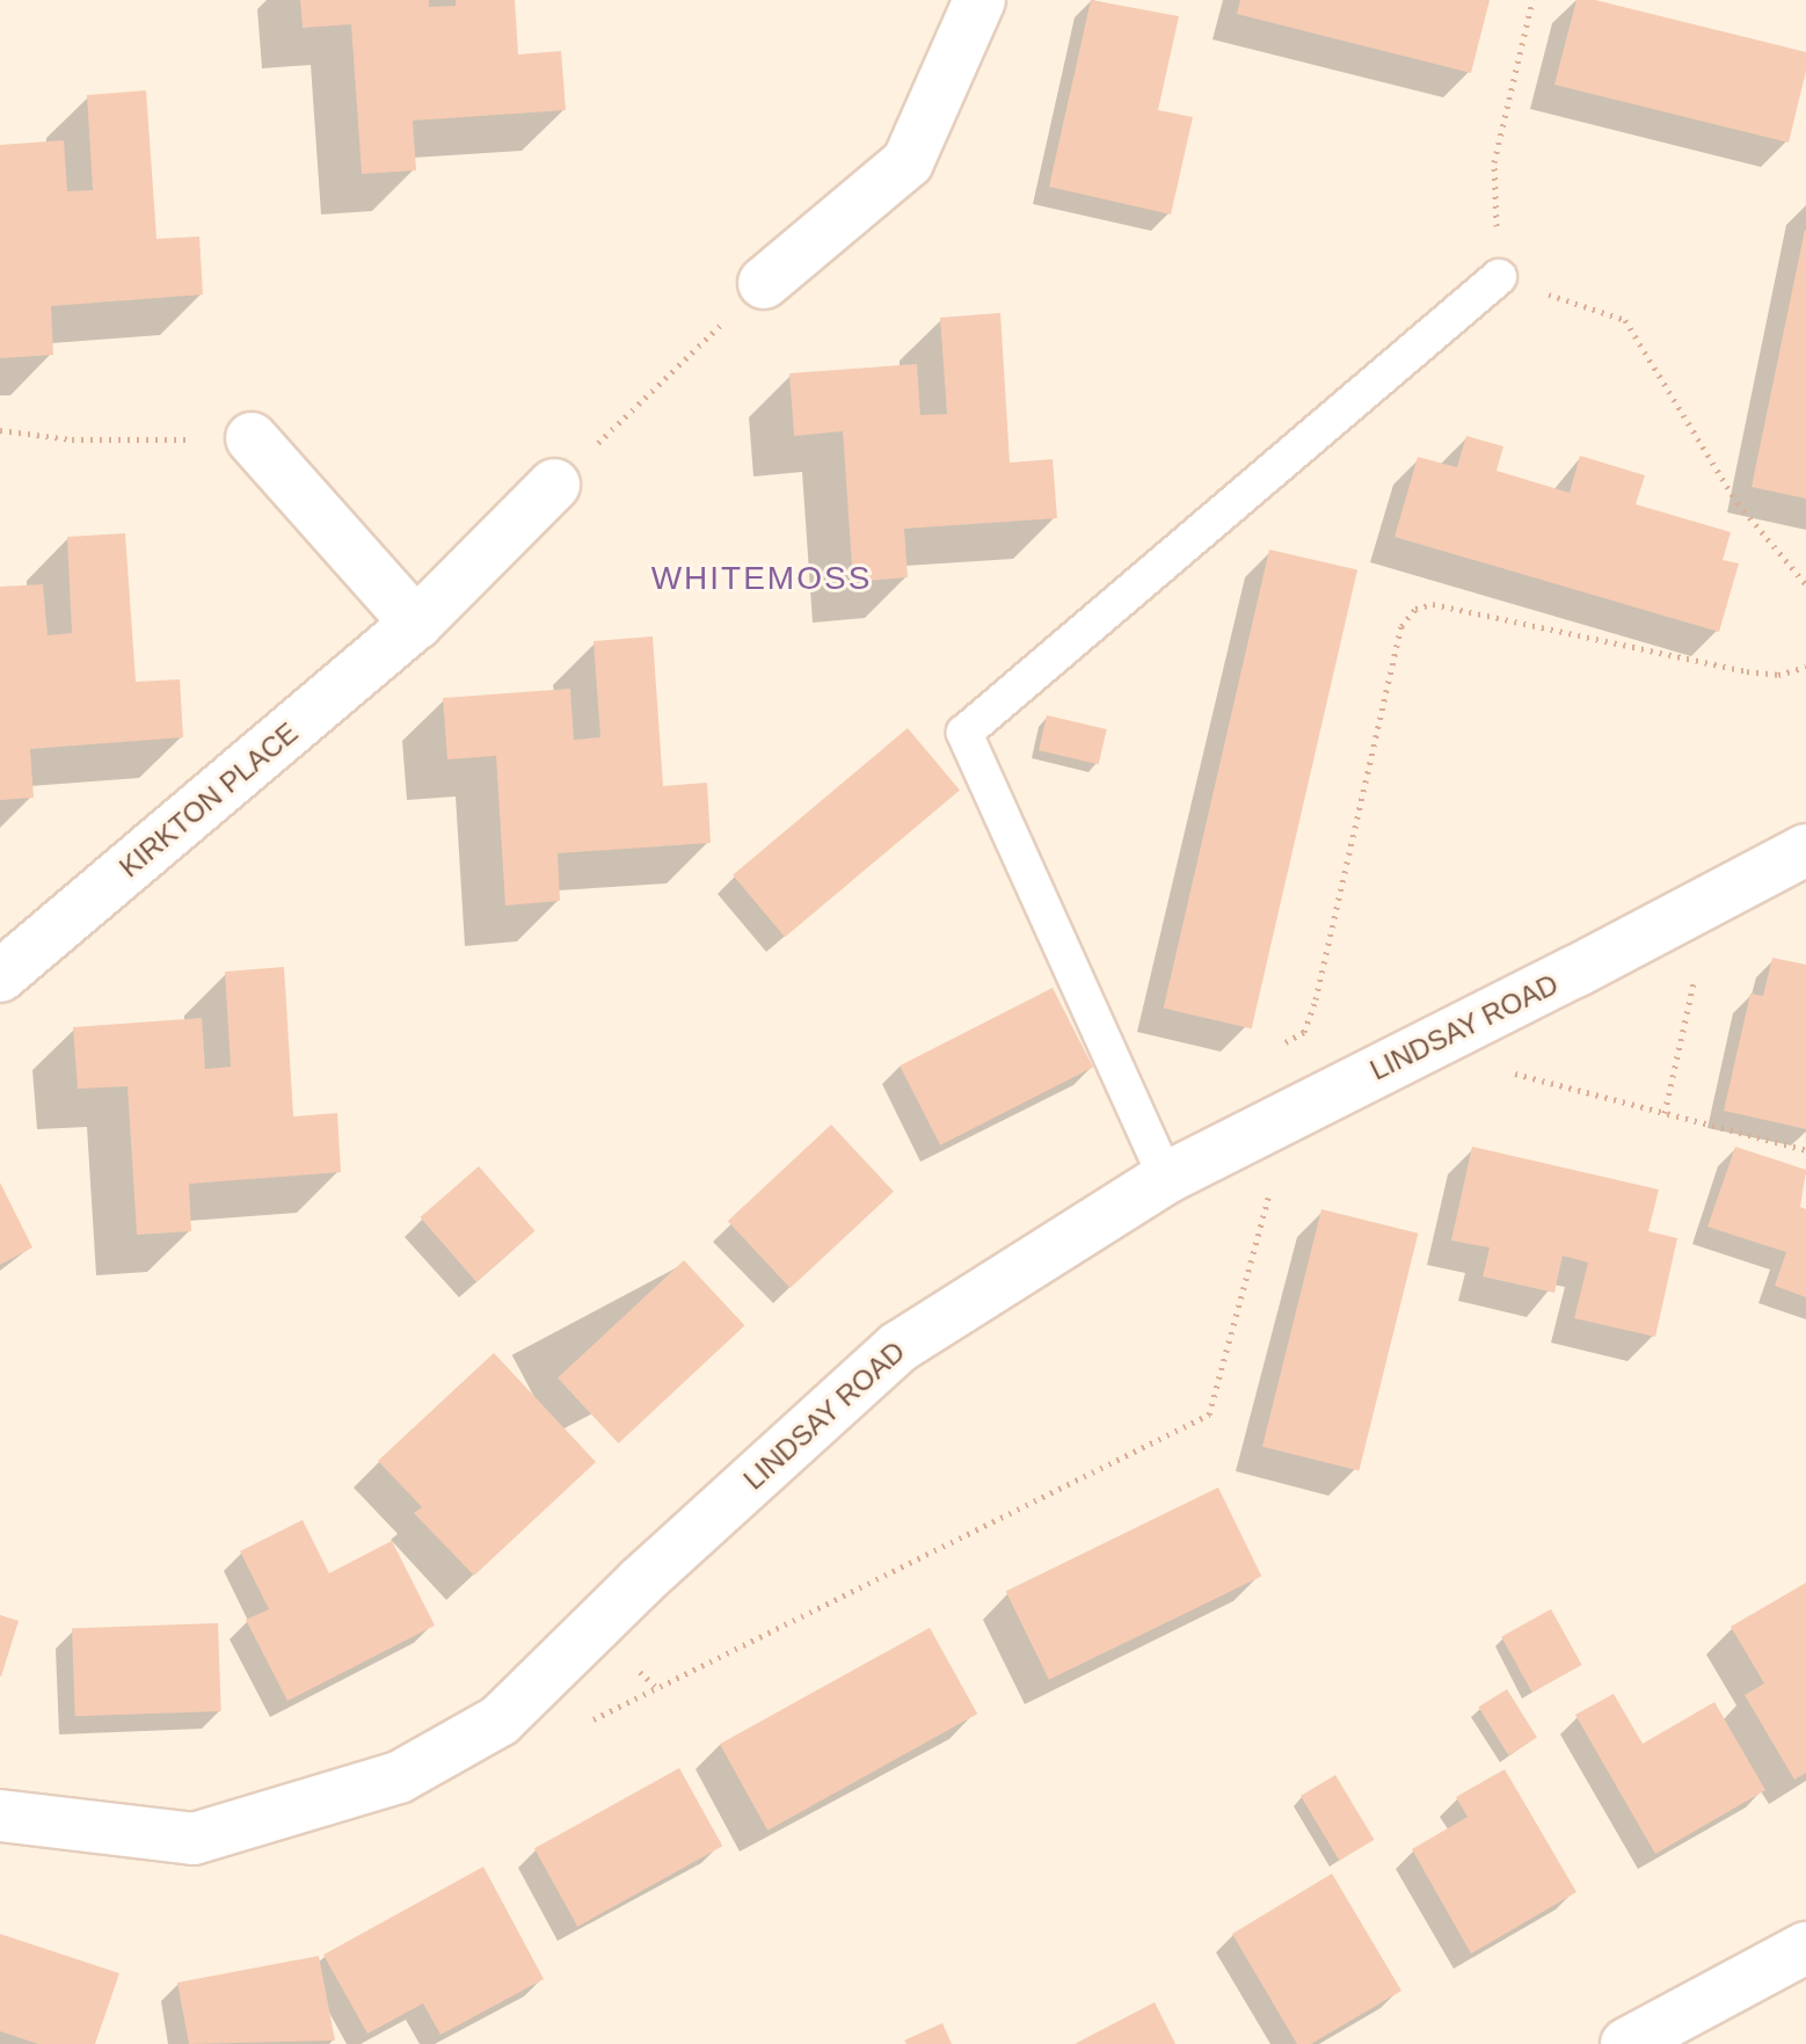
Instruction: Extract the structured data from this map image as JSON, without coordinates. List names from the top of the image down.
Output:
{
  "streets": {
    "street": ["KIRKTON PLACE", "LINDSAY ROAD"]
  },
  "districts": ["WHITEMOSS"]
}
